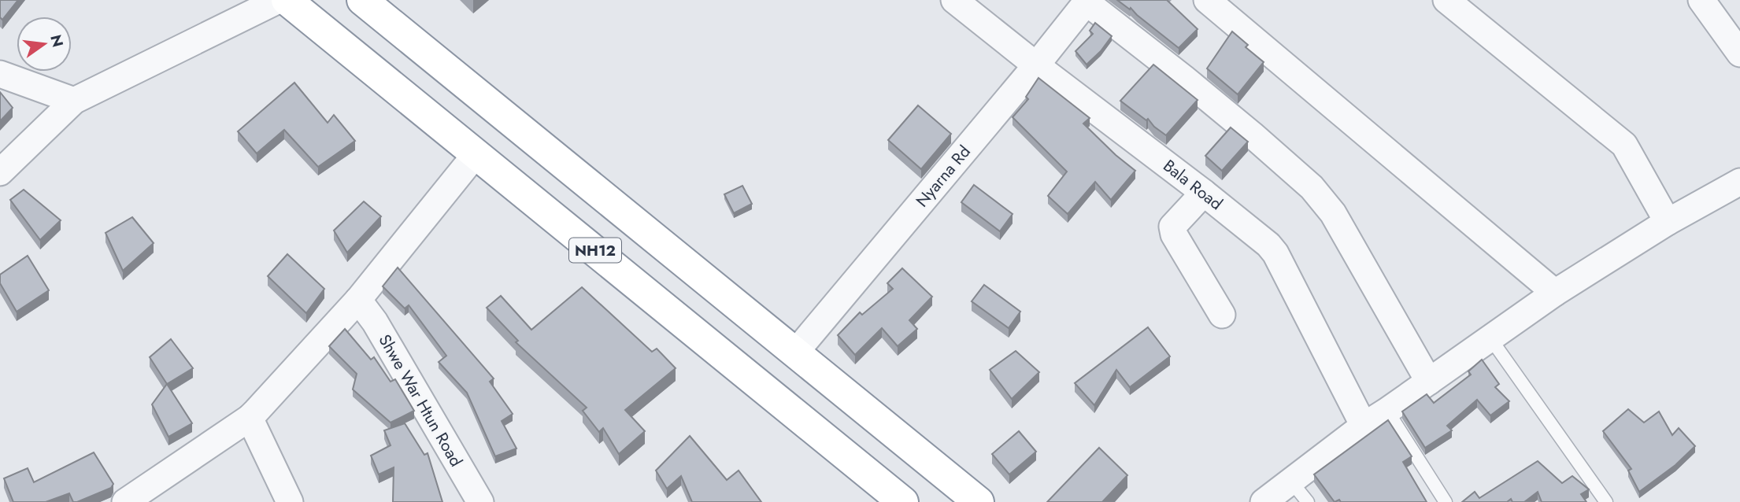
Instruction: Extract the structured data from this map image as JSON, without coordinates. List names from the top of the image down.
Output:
{
  "streets": {
    "highway": ["NH12"],
    "street": ["Nyarna Rd", "Bala Road", "Shwe War Htun Road"]
  },
  "crossings": [
    ["Nyarna Rd", "Bala Road"],
    ["Nyarna Rd", "NH12"]
  ],
  "north": "right"
}
